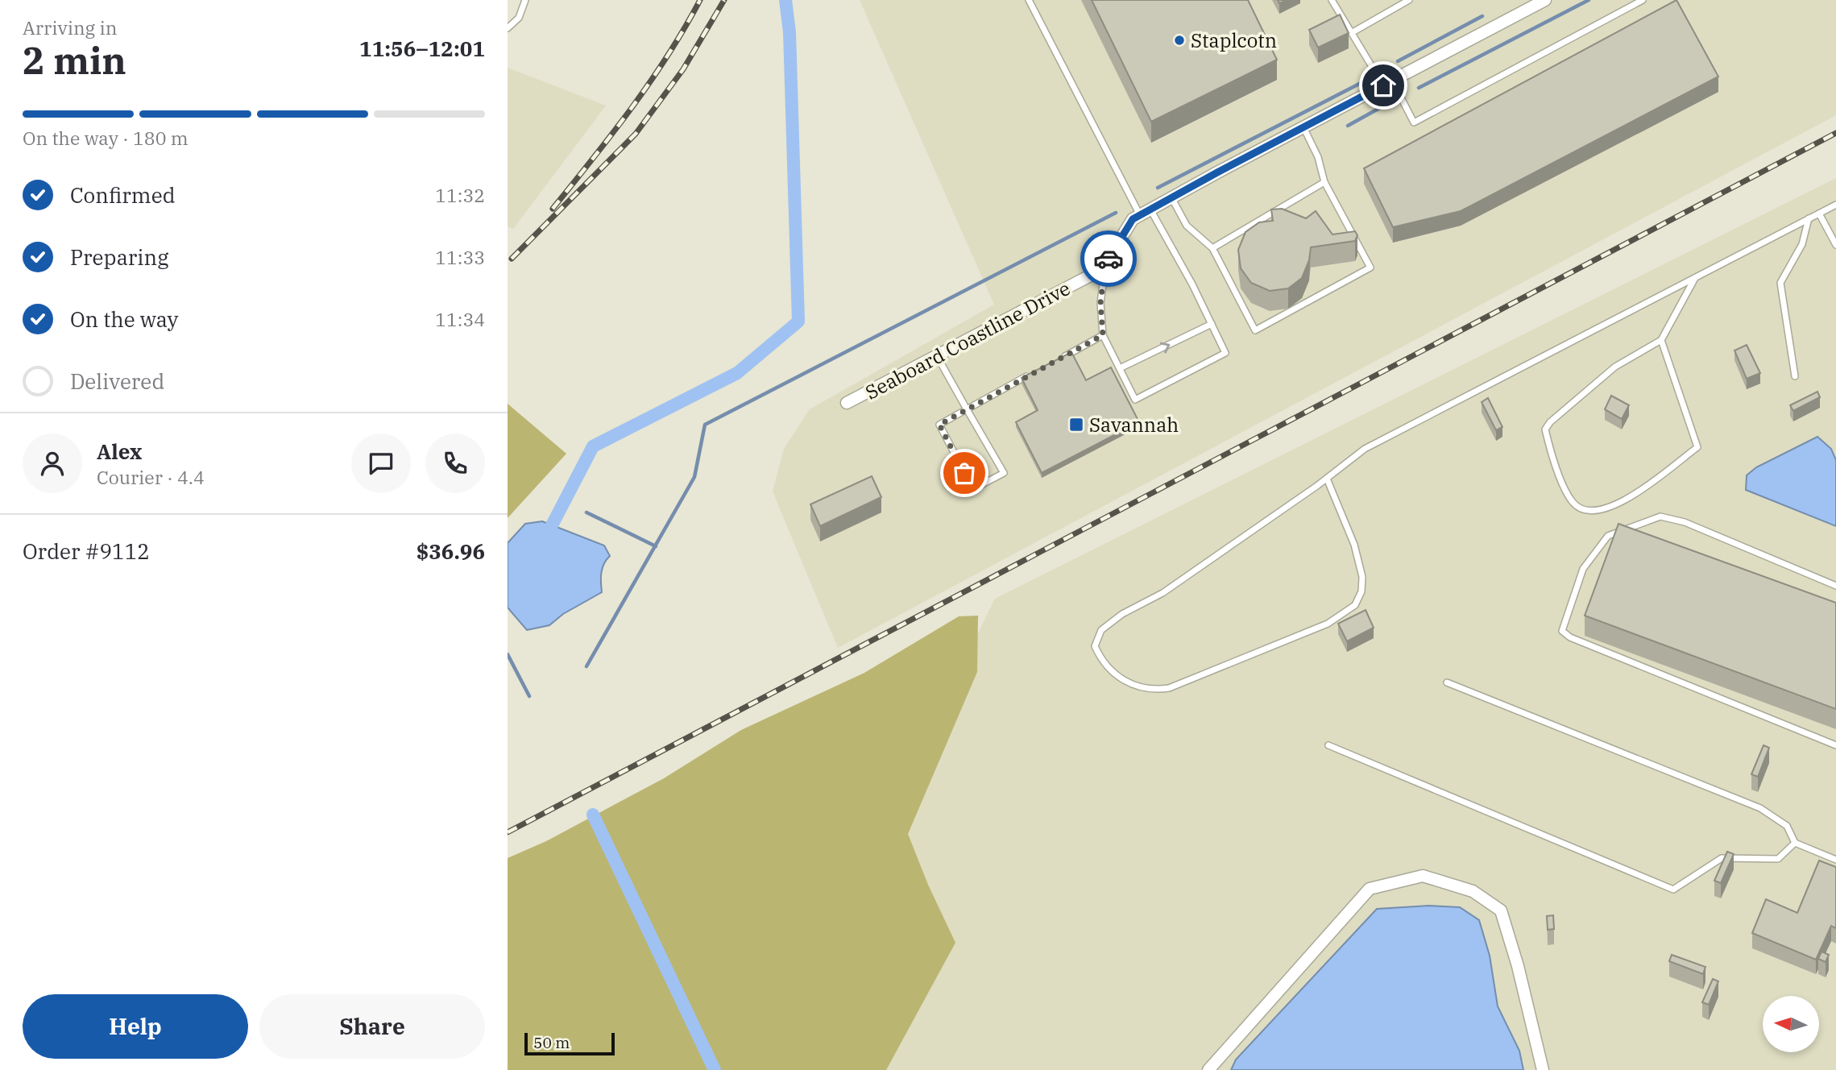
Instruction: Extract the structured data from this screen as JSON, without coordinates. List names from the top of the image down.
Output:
{
  "streets": {
    "street": ["Seaboard Coastline Drive"]
  },
  "places": {
    "other": ["Staplcotn"],
    "transit": ["Savannah"]
  },
  "scale_bar": "50 m",
  "north": "left",
  "page": {
    "heading": ["2 min", "Arriving in", "11:56–12:01"],
    "panel": [
      "Alex",
      "Courier · 4.4",
      "Order #9112",
      "$36.96"
    ],
    "bar": "On the way · 180 m",
    "list": [
      ["Confirmed", "11:32"],
      ["Preparing", "11:33"],
      ["On the way", "11:34"],
      "Delivered"
    ],
    "buttons": ["Help", "Share"],
    "scale": "50 m"
  }
}
